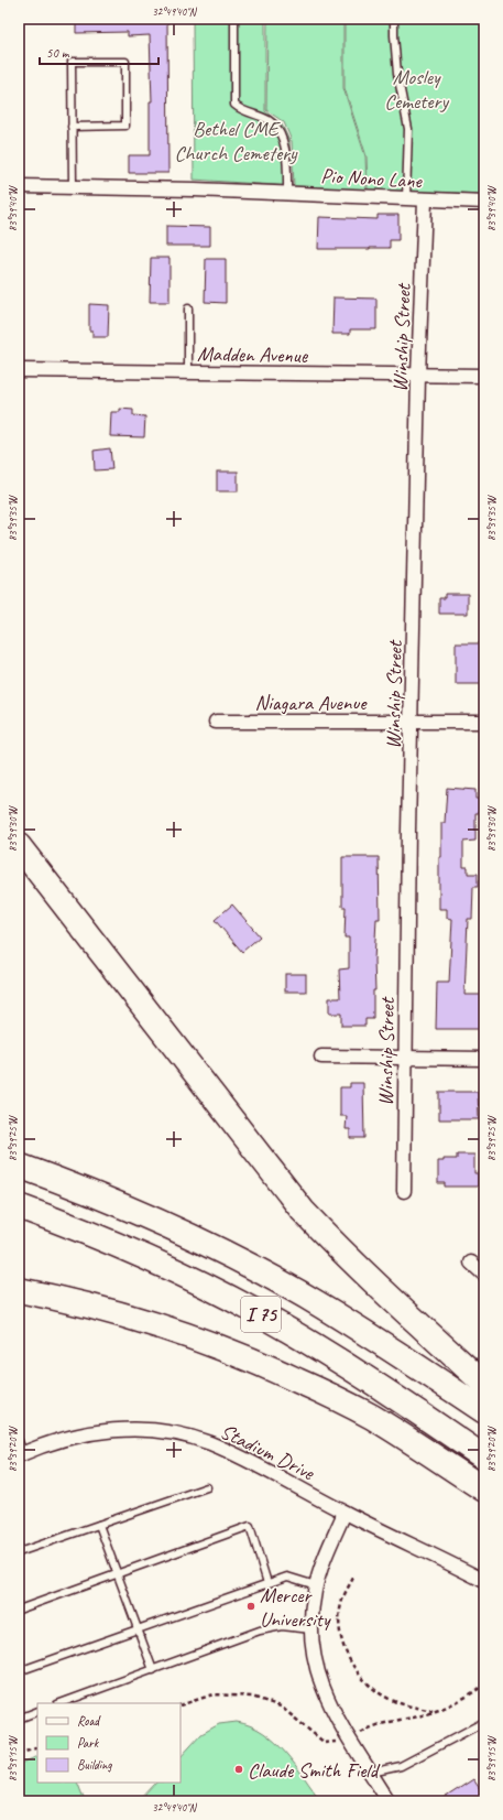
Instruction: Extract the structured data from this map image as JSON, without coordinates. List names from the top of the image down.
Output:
{
  "streets": {
    "highway": ["I 75"],
    "street": [
      "Pio Nono Lane",
      "Winship Street",
      "Madden Avenue",
      "Niagara Avenue",
      "Stadium Drive"
    ]
  },
  "crossings": [
    ["Pio Nono Lane", "Winship Street"],
    ["Winship Street", "Madden Avenue"],
    ["Winship Street", "Niagara Avenue"]
  ],
  "parks": ["Mosley Cemetery", "Bethel CME Church Cemetery"],
  "places": ["Mercer University", "Claude Smith Field"],
  "legend": ["Road", "Park", "Building"],
  "scale_bar": "50 m",
  "coordinates": [
    "32°49'40\"N",
    "83°39'40\"W",
    "83°39'35\"W",
    "83°39'30\"W",
    "83°39'25\"W",
    "83°39'20\"W",
    "83°39'15\"W"
  ]
}
